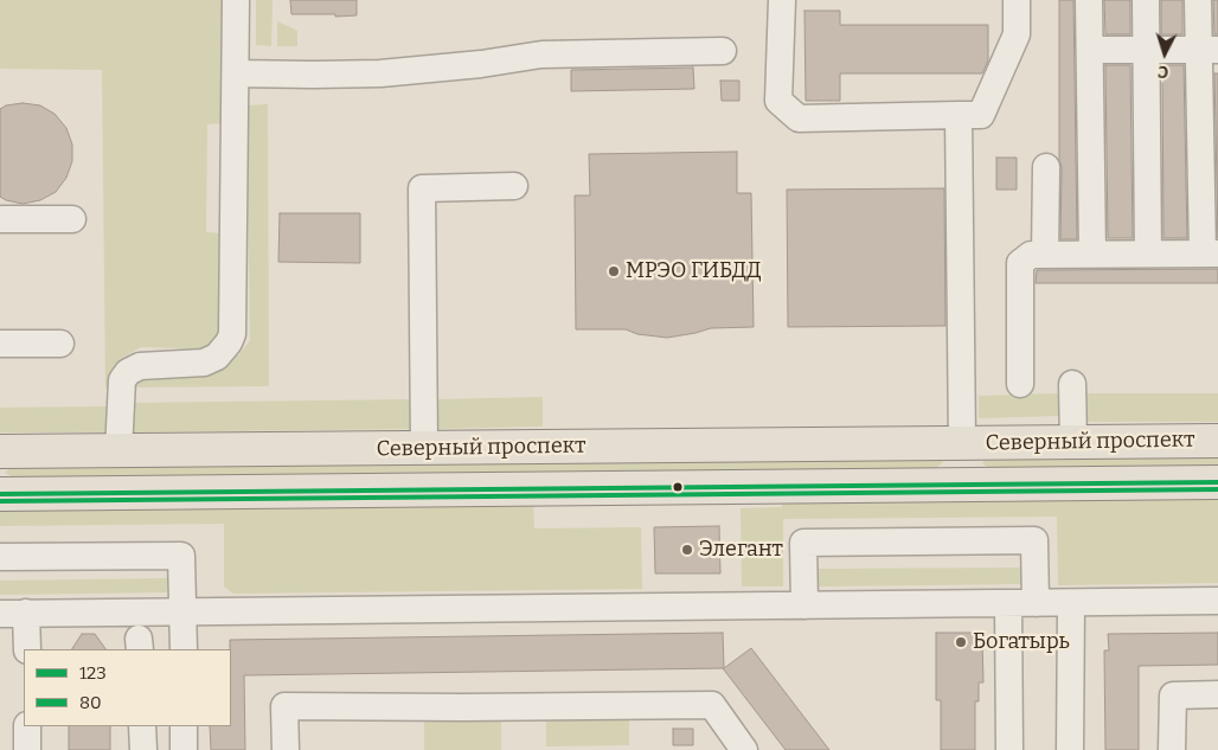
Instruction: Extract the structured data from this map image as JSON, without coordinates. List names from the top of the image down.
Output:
{
  "streets": {
    "main road": ["Северный проспект"]
  },
  "places": ["МРЭО ГИБДД", "Элегант", "Богатырь"],
  "lines": ["transit line 123", "transit line 80"],
  "legend": ["123", "80"],
  "north": "bottom"
}
